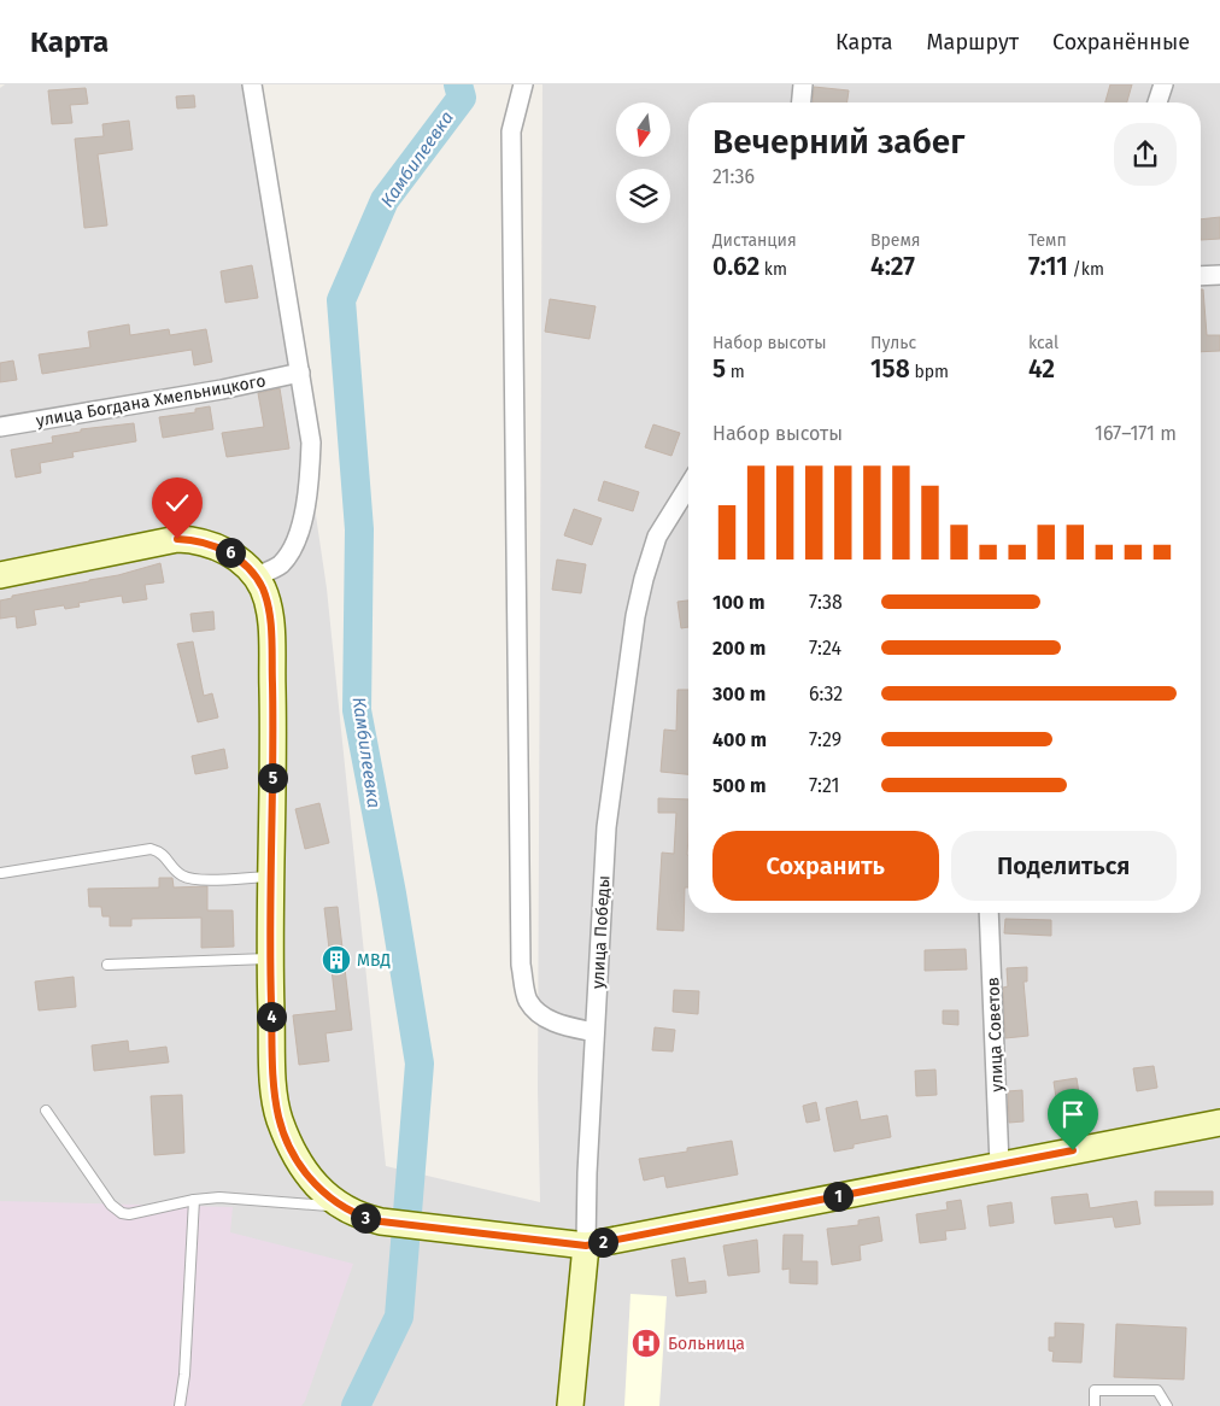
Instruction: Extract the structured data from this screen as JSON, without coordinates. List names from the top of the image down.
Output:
{
  "streets": {
    "street": ["улица Богдана Хмельницкого", "улица Победы", "улица Советов"]
  },
  "water": ["Камбилеевка"],
  "places": {
    "building": ["МВД"],
    "hospital": ["Больница"]
  },
  "north": "bottom",
  "page": {
    "header": "Карта",
    "nav": ["Карта", "Маршрут", "Сохранённые"],
    "heading": ["Вечерний забег", "21:36"],
    "stats": [
      ["Дистанция", "0.62 km"],
      ["Время", "4:27"],
      ["Темп", "7:11 /km"],
      ["Набор высоты", "5 m"],
      ["Пульс", "158 bpm"],
      ["kcal", "42"]
    ],
    "chart": ["Набор высоты", "167–171 m"],
    "pins": [
      "6",
      "5",
      "4",
      "1",
      "3",
      "2"
    ],
    "list": [
      {
        "name": "100 m",
        "note": "7:38"
      },
      {
        "name": "200 m",
        "note": "7:24"
      },
      {
        "name": "300 m",
        "note": "6:32"
      },
      {
        "name": "400 m",
        "note": "7:29"
      },
      {
        "name": "500 m",
        "note": "7:21"
      }
    ],
    "buttons": ["Сохранить", "Поделиться"]
  }
}
